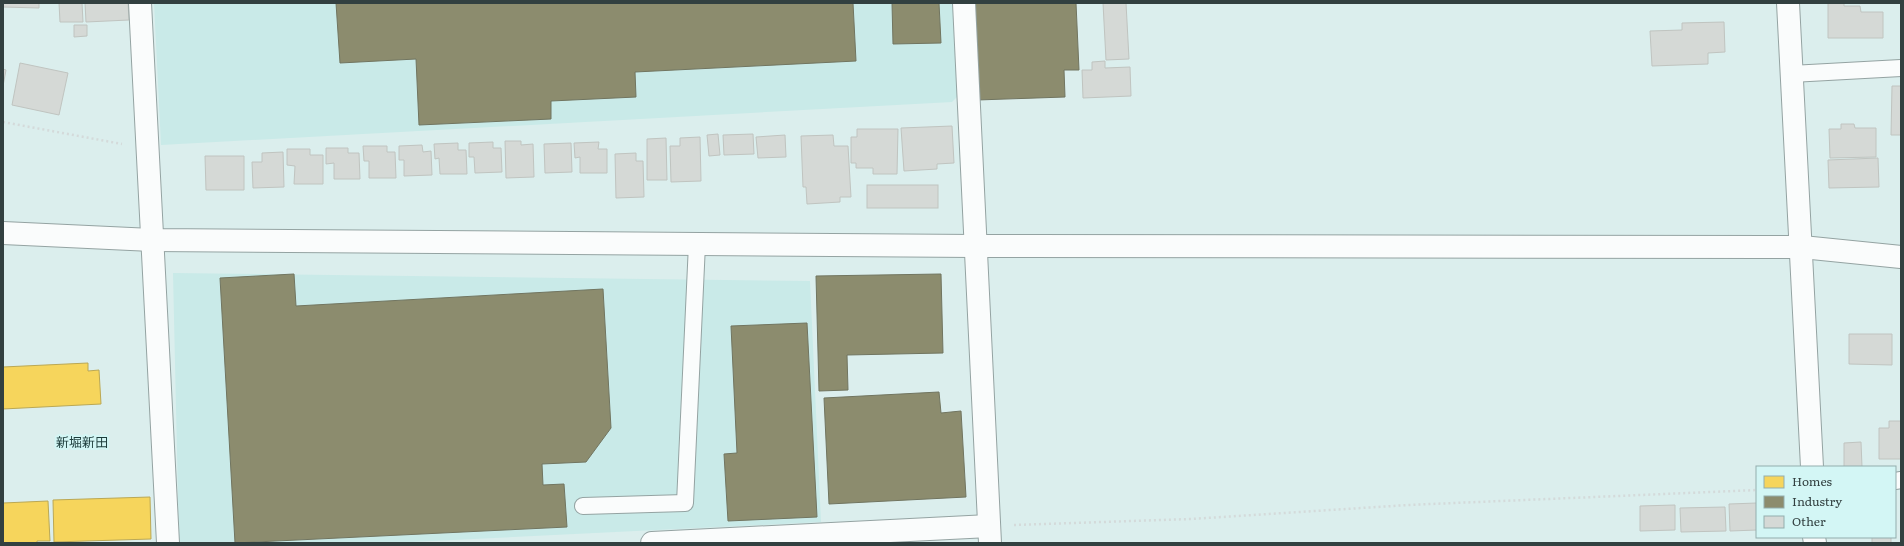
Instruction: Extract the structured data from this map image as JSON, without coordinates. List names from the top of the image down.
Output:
{
  "districts": ["新堀新田"],
  "legend": ["Homes", "Industry", "Other"]
}
